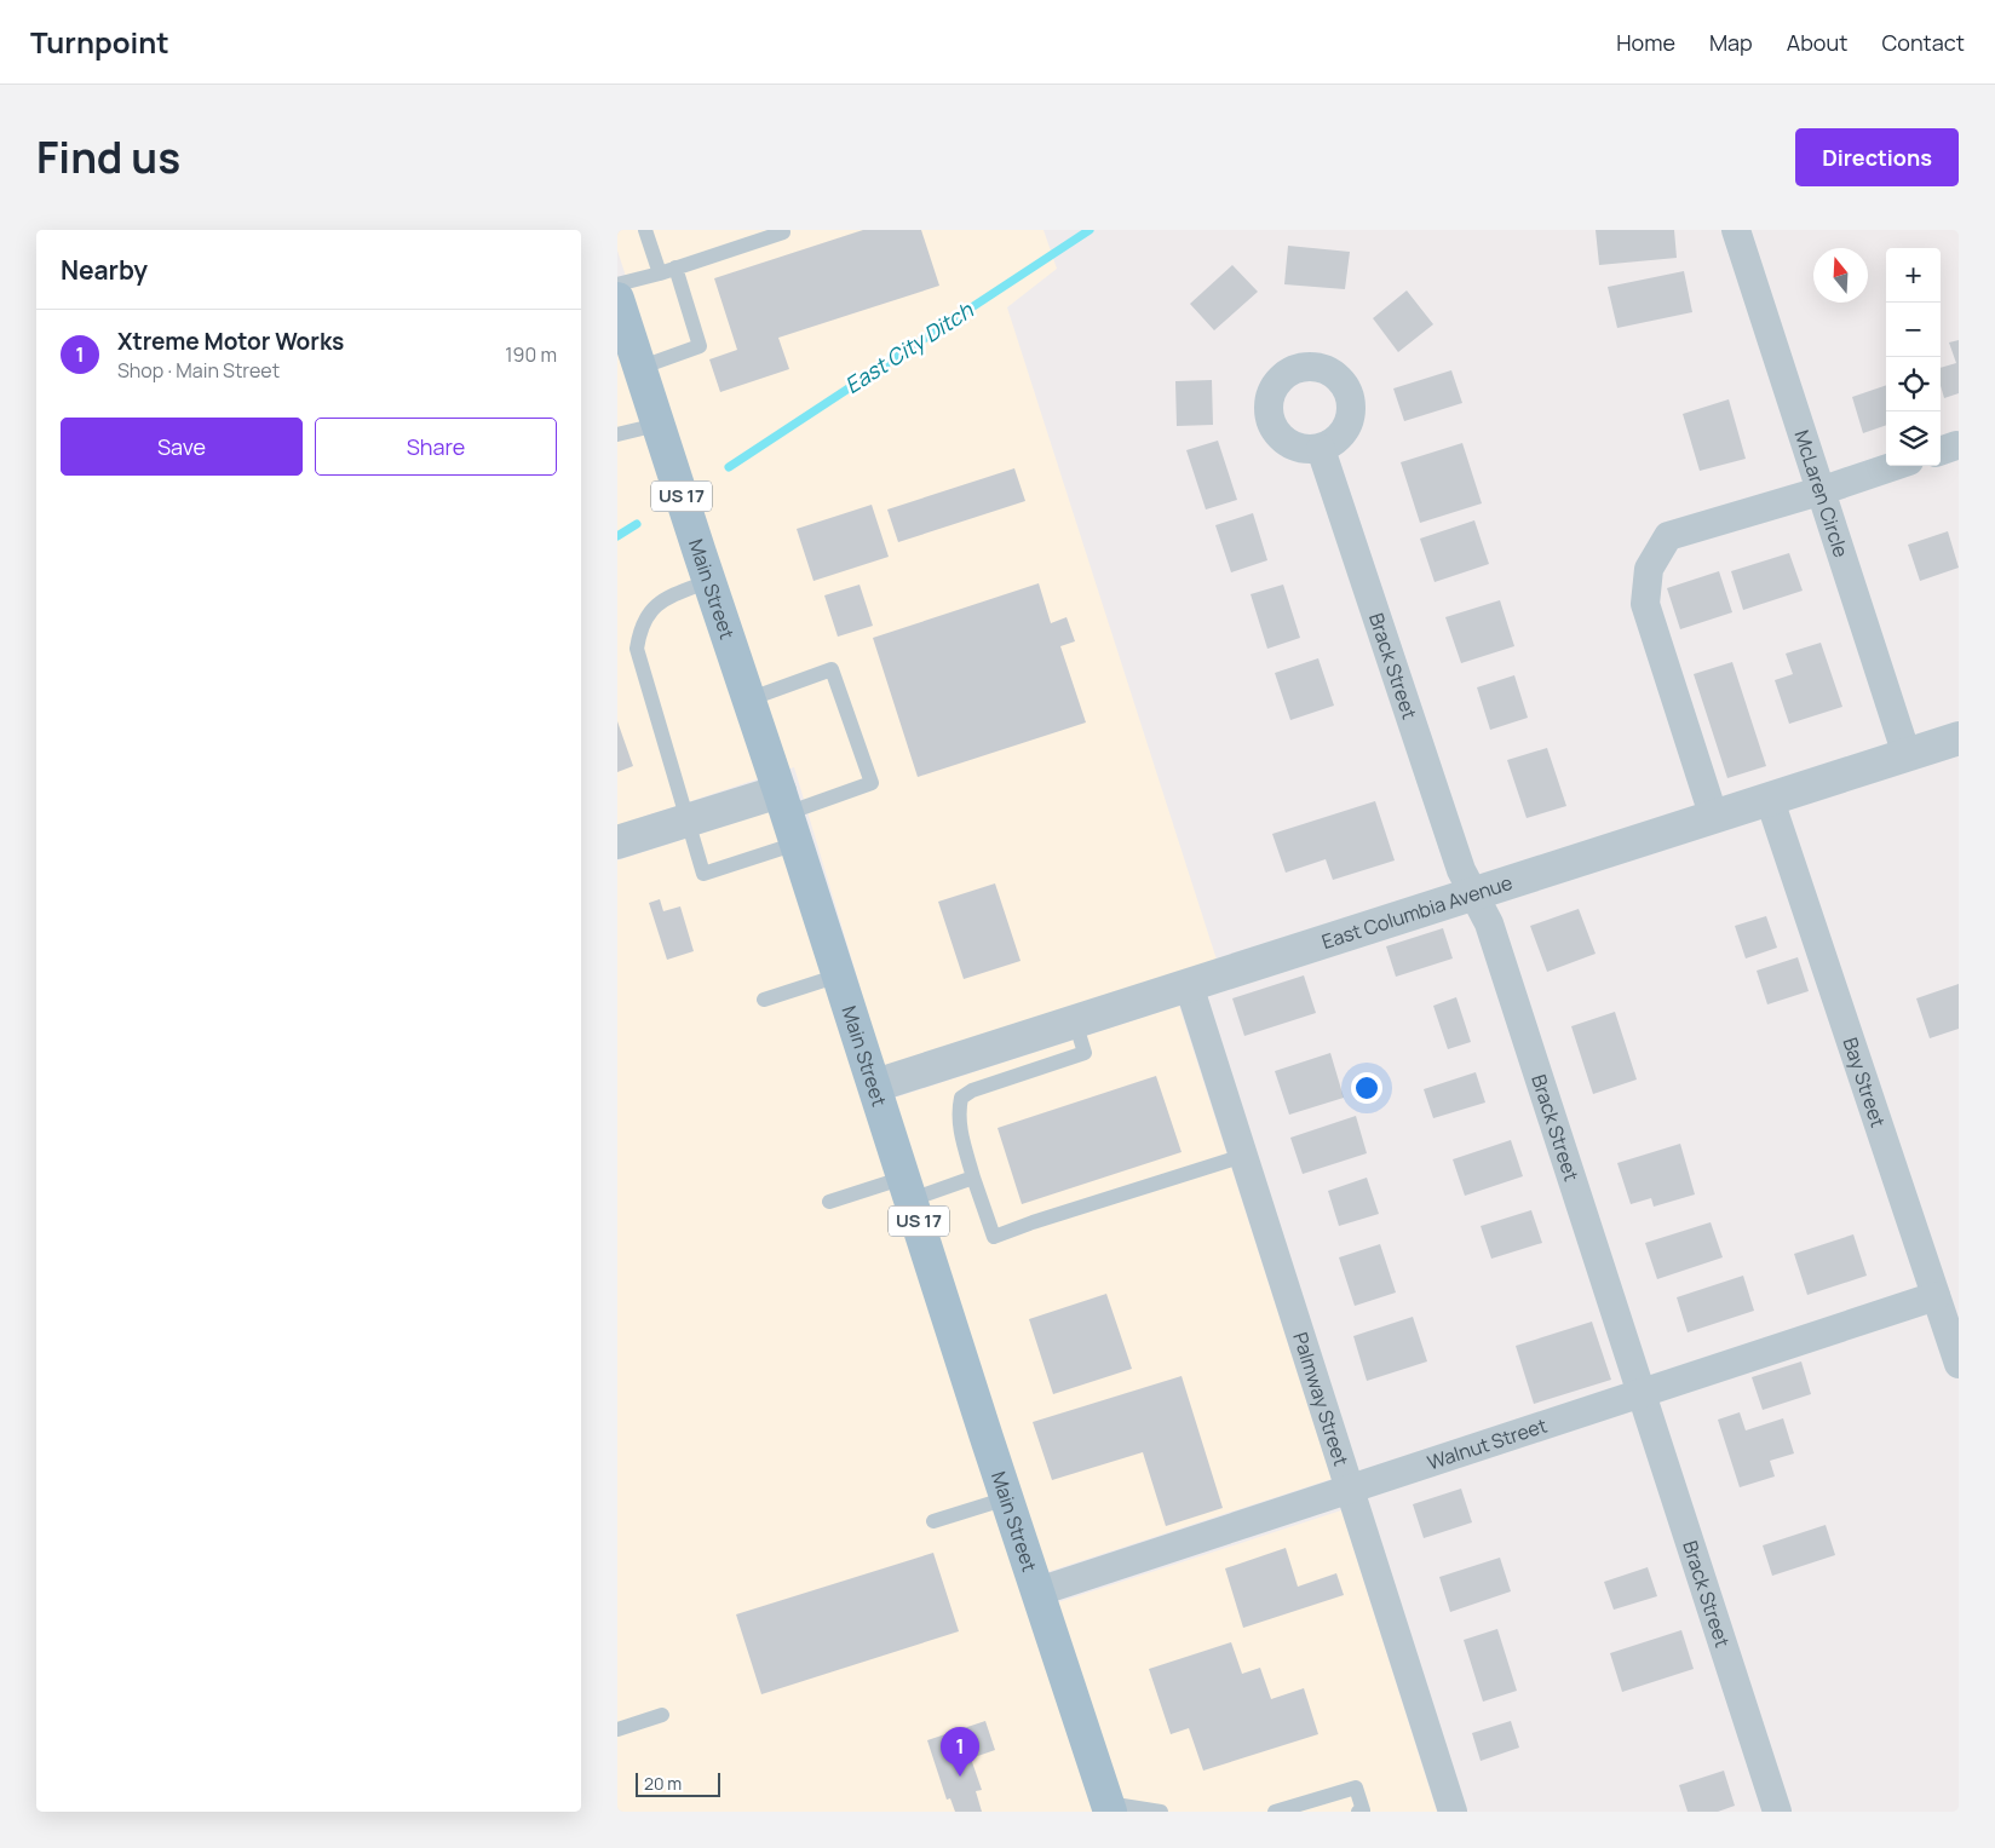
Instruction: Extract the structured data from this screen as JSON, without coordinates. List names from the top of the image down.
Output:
{
  "streets": {
    "main road": ["US 17", "Main Street"],
    "street": [
      "McLaren Circle",
      "Brack Street",
      "East Columbia Avenue",
      "Bay Street",
      "Palmway Street",
      "Walnut Street"
    ]
  },
  "crossings": [
    ["McLaren Circle", "East Columbia Avenue"],
    ["Main Street", "East Columbia Avenue"],
    ["Main Street", "Walnut Street"],
    ["Brack Street", "East Columbia Avenue"],
    ["Brack Street", "Walnut Street"],
    ["East Columbia Avenue", "Bay Street"],
    ["East Columbia Avenue", "Palmway Street"],
    ["Bay Street", "Walnut Street"],
    ["Palmway Street", "Walnut Street"]
  ],
  "water": ["East City Ditch"],
  "scale_bar": "20 m",
  "north": "top",
  "page": {
    "header": "Turnpoint",
    "nav": [
      "Home",
      "Map",
      "About",
      "Contact"
    ],
    "title": "Find us",
    "buttons": [
      "Directions",
      ["Save", "Share"]
    ],
    "heading": "Nearby",
    "map_buttons": ["+", "−"],
    "list": [
      {
        "mark": "1",
        "name": "Xtreme Motor Works",
        "note": "Shop · Main Street",
        "value": "190 m"
      }
    ],
    "pins": "1",
    "scale": "20 m"
  }
}
